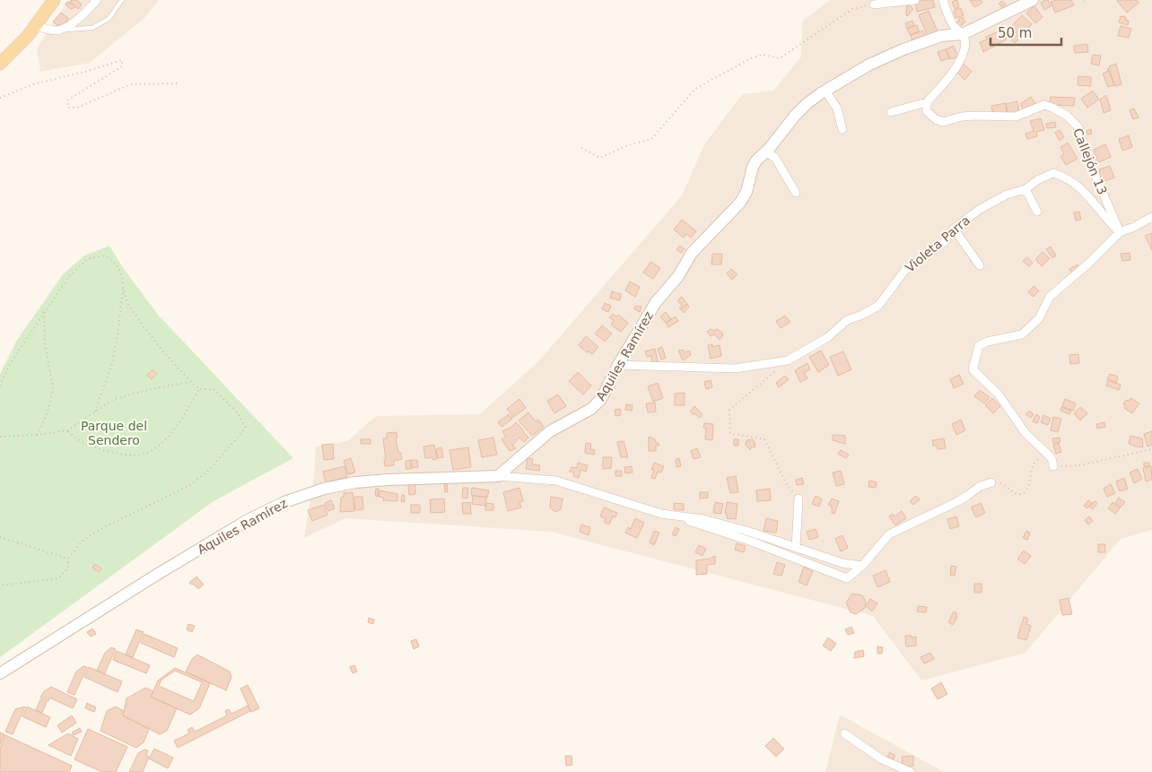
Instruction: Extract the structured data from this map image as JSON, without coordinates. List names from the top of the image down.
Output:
{
  "streets": {
    "street": ["Callejón 13", "Violeta Parra", "Aquiles Ramírez"]
  },
  "crossings": [
    ["Callejón 13", "Violeta Parra"],
    ["Violeta Parra", "Aquiles Ramírez"]
  ],
  "parks": ["Parque del Sendero"],
  "scale_bar": "50 m"
}
